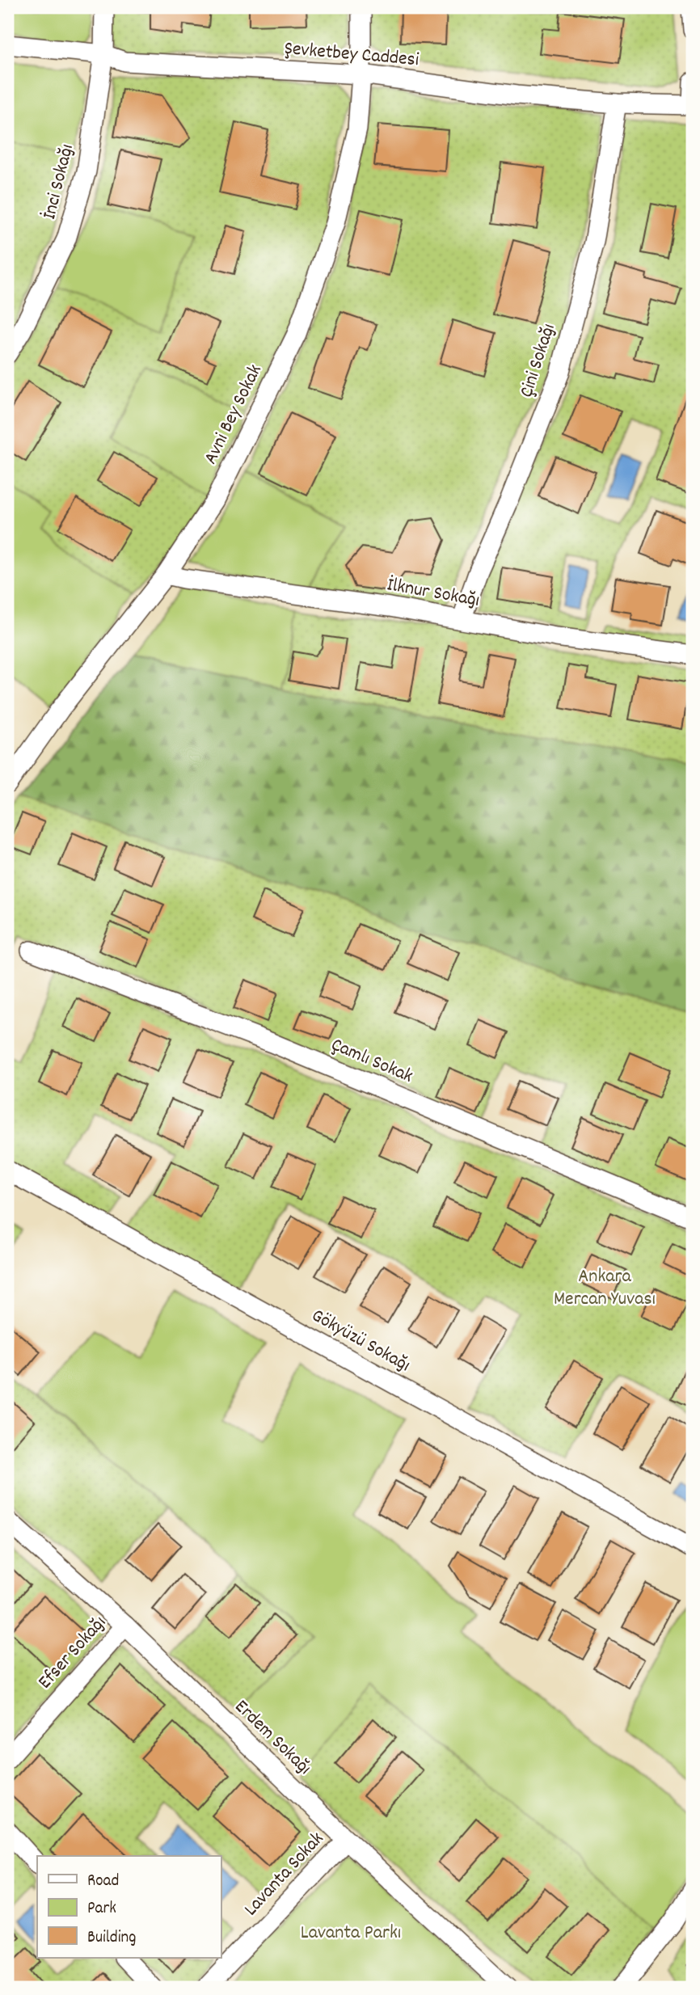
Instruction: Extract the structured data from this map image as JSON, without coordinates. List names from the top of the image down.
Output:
{
  "streets": {
    "street": [
      "Şevketbey Caddesi",
      "İnci Sokağı",
      "Çini Sokağı",
      "Avni Bey Sokak",
      "İlknur Sokağı",
      "Çamlı Sokak",
      "Gökyüzü Sokağı",
      "Efser Sokağı",
      "Erdem Sokağı",
      "Lavanta Sokak"
    ]
  },
  "crossings": [
    ["Şevketbey Caddesi", "İnci Sokağı"],
    ["Şevketbey Caddesi", "Çini Sokağı"],
    ["Şevketbey Caddesi", "Avni Bey Sokak"],
    ["Çini Sokağı", "İlknur Sokağı"],
    ["Avni Bey Sokak", "İlknur Sokağı"],
    ["Efser Sokağı", "Erdem Sokağı"],
    ["Erdem Sokağı", "Lavanta Sokak"]
  ],
  "parks": ["Ankara Mercan Yuvası", "Lavanta Parkı"],
  "legend": ["Road", "Park", "Building"]
}
